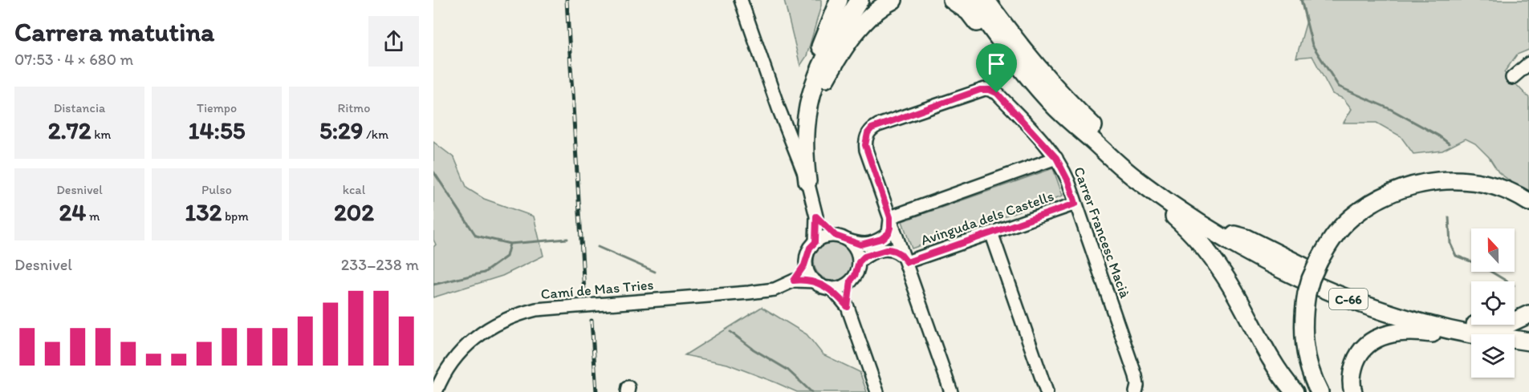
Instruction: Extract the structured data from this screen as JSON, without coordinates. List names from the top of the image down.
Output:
{
  "streets": {
    "highway": ["C-66"],
    "street": ["Avinguda dels Castells", "Carrer Francesc Macià", "Camí de Mas Tries"]
  },
  "crossings": [
    ["Avinguda dels Castells", "Carrer Francesc Macià"],
    ["Avinguda dels Castells", "Camí de Mas Tries"]
  ],
  "north": "top",
  "page": {
    "heading": ["Carrera matutina", "07:53 · 4 × 680 m"],
    "stats": [
      ["Distancia", "2.72 km"],
      ["Tiempo", "14:55"],
      ["Ritmo", "5:29 /km"],
      ["Desnivel", "24 m"],
      ["Pulso", "132 bpm"],
      ["kcal", "202"]
    ],
    "chart": ["Desnivel", "233–238 m"]
  }
}
